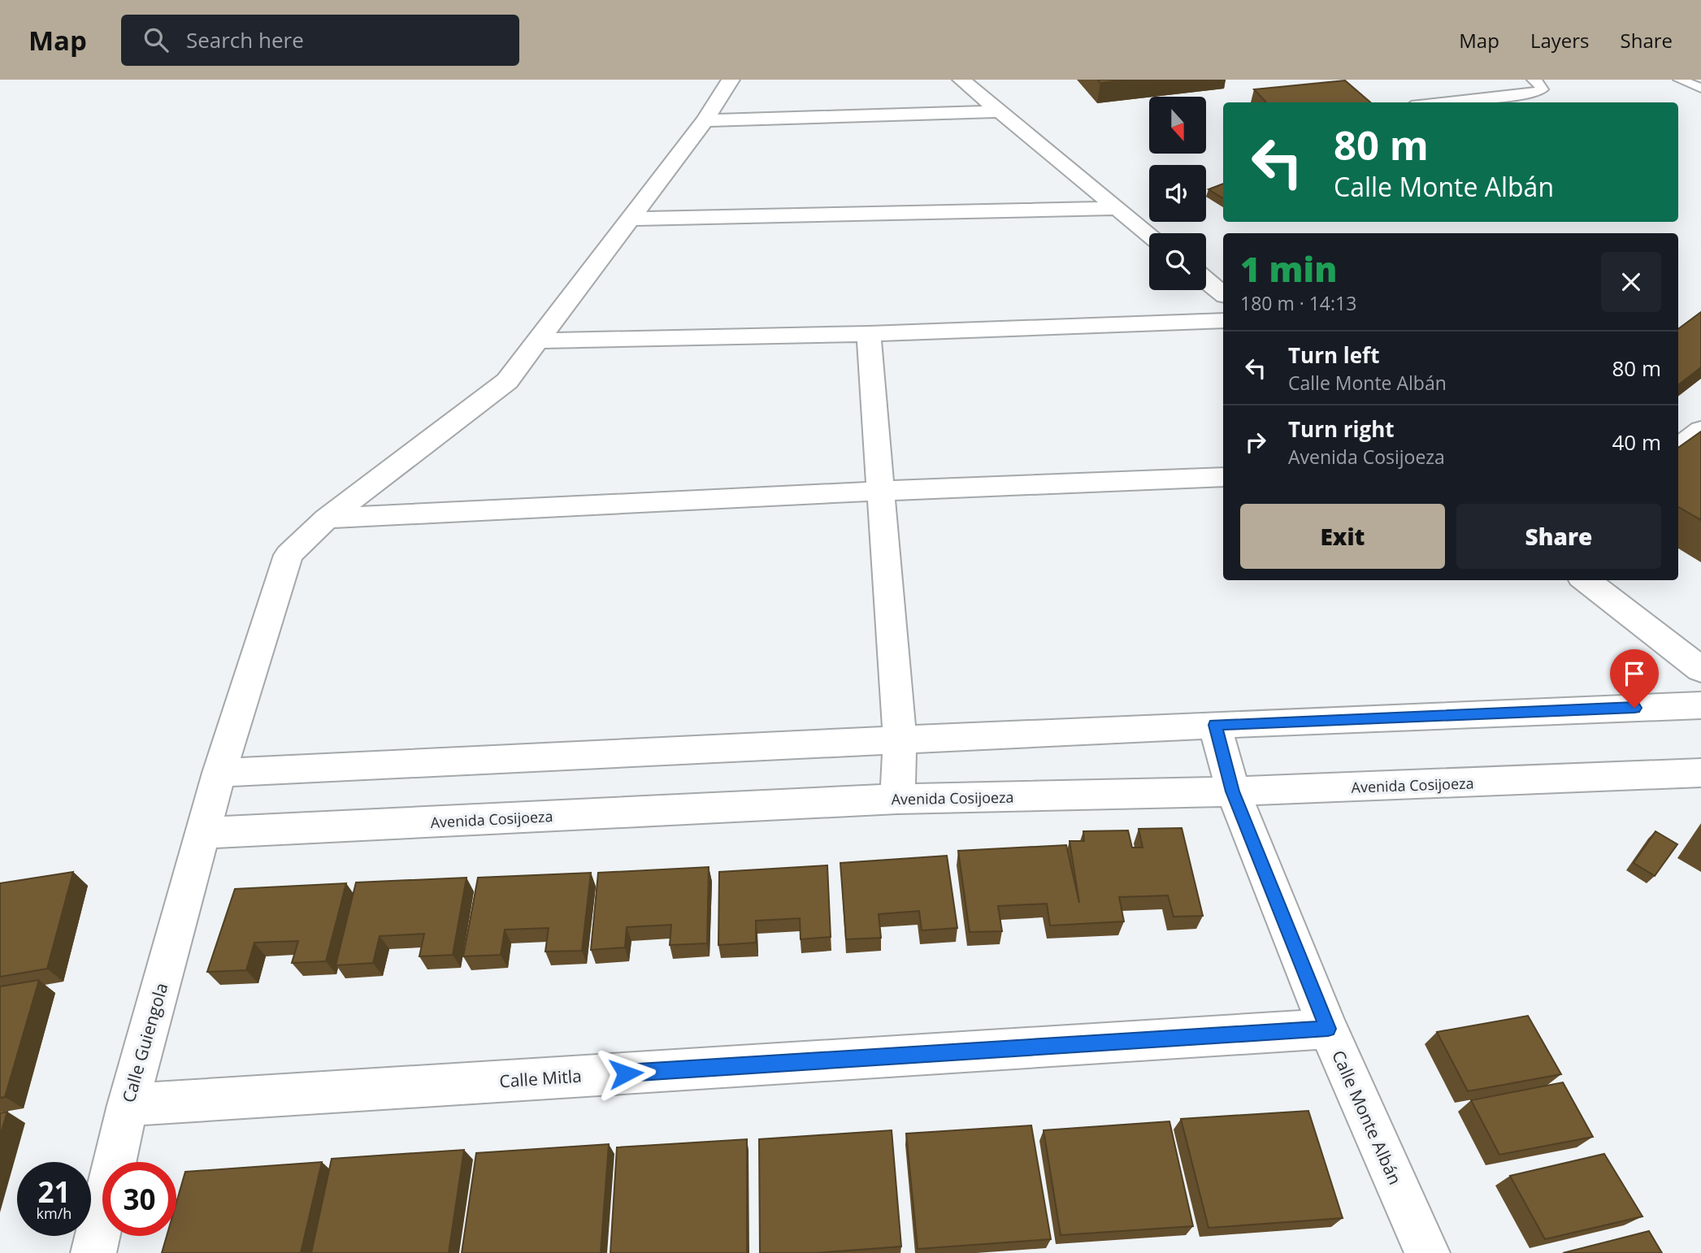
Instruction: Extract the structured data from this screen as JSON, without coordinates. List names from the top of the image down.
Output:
{
  "streets": {
    "street": [
      "Avenida Cosijoeza",
      "Calle Guiengola",
      "Calle Mitla",
      "Calle Monte Albán"
    ]
  },
  "crossings": [
    ["Avenida Cosijoeza", "Calle Guiengola"],
    ["Avenida Cosijoeza", "Calle Monte Albán"],
    ["Calle Guiengola", "Calle Mitla"],
    ["Calle Mitla", "Calle Monte Albán"]
  ],
  "north": "bottom",
  "page": {
    "header": "Map",
    "search": "Search here",
    "nav": ["Map", "Layers", "Share"],
    "turn": ["80 m", "Calle Monte Albán"],
    "heading": ["1 min", "180 m · 14:13"],
    "list": [
      {
        "name": "Turn left",
        "note": "Calle Monte Albán",
        "value": "80 m"
      },
      {
        "name": "Turn right",
        "note": "Avenida Cosijoeza",
        "value": "40 m"
      }
    ],
    "buttons": ["Exit", "Share"],
    "speed": "21 km/h",
    "limit": "30"
  }
}
